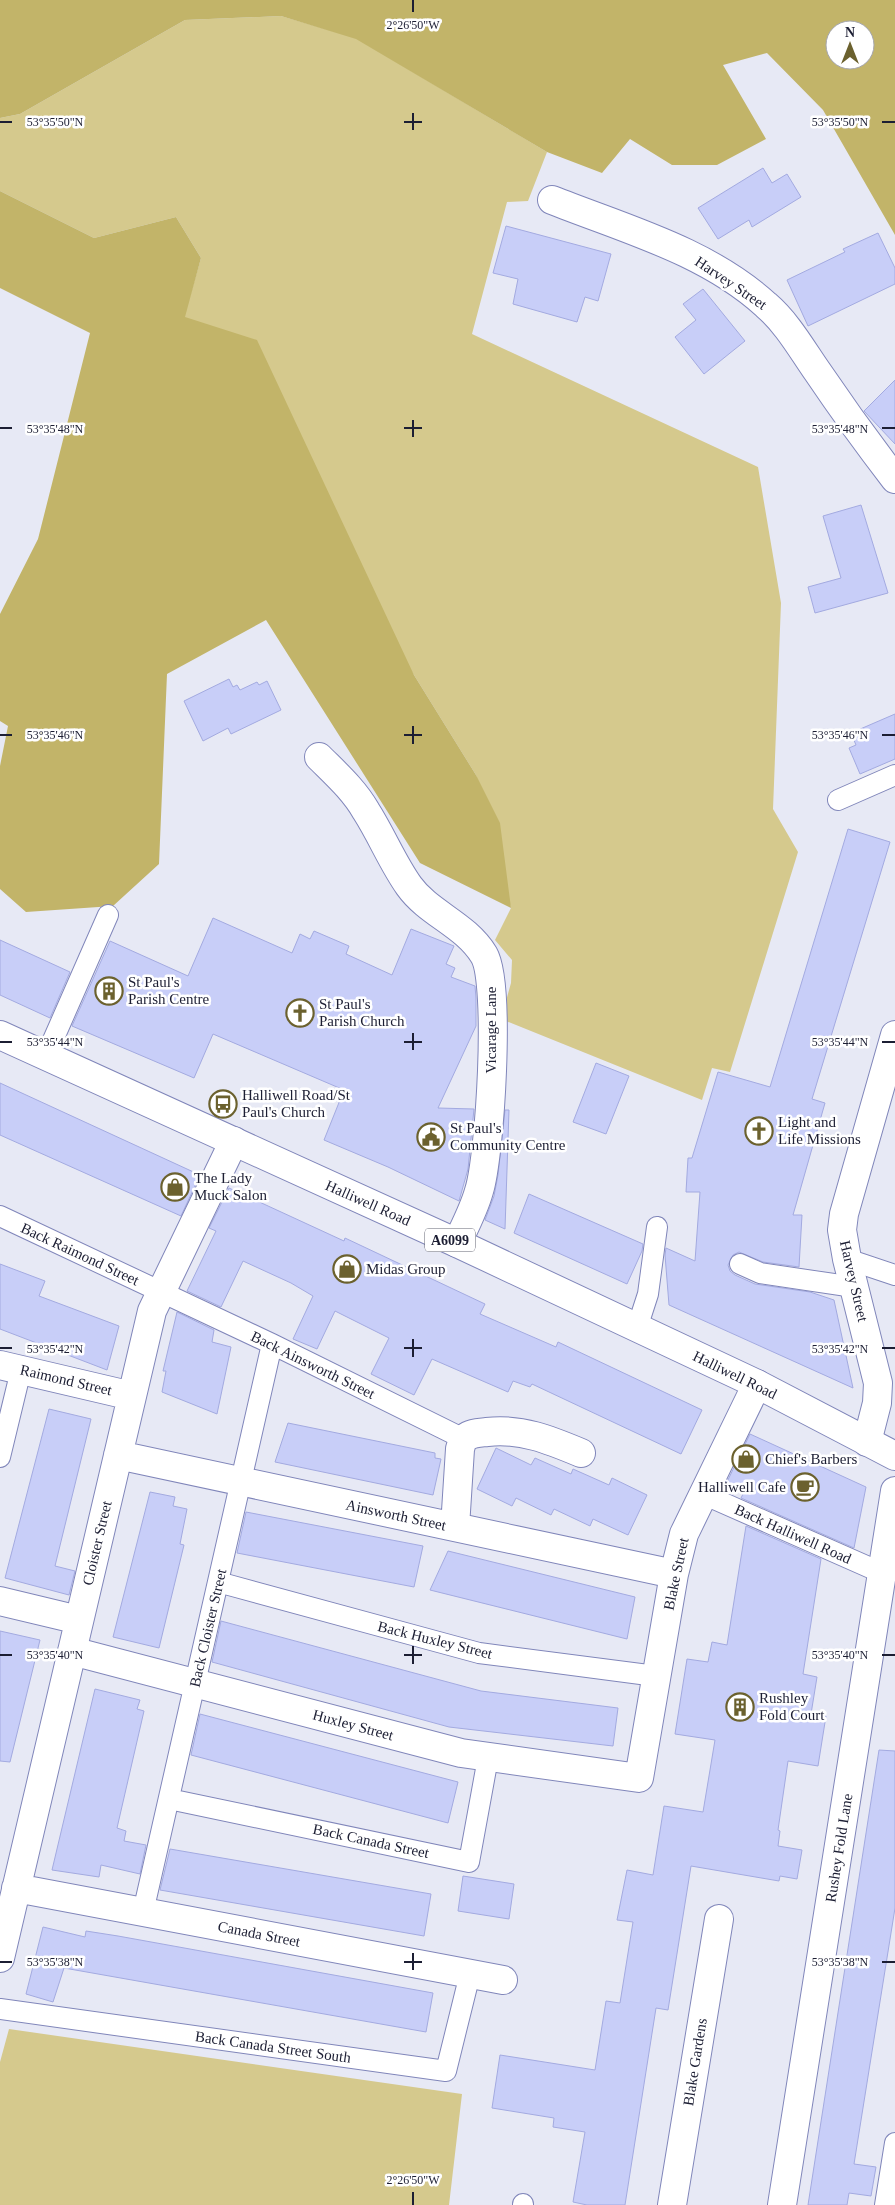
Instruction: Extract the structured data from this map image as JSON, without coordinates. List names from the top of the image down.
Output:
{
  "streets": {
    "street": [
      "Harvey Street",
      "Vicarage Lane",
      "Halliwell Road",
      "A6099",
      "Raimond Street",
      "Ainsworth Street",
      "Cloister Street",
      "Blake Street",
      "Huxley Street",
      "Rushey Fold Lane",
      "Canada Street",
      "Blake Gardens"
    ],
    "lane": [
      "Back Raimond Street",
      "Back Ainsworth Street",
      "Back Halliwell Road",
      "Back Cloister Street",
      "Back Huxley Street",
      "Back Canada Street",
      "Back Canada Street South"
    ]
  },
  "crossings": [
    ["Harvey Street", "Halliwell Road"],
    ["Vicarage Lane", "Halliwell Road"],
    ["Halliwell Road", "Cloister Street"],
    ["Halliwell Road", "Blake Street"],
    ["Back Raimond Street", "Back Ainsworth Street"],
    ["Back Raimond Street", "Cloister Street"],
    ["Back Ainsworth Street", "Cloister Street"],
    ["Back Ainsworth Street", "Back Cloister Street"],
    ["Raimond Street", "Cloister Street"],
    ["Ainsworth Street", "Cloister Street"],
    ["Ainsworth Street", "Blake Street"],
    ["Ainsworth Street", "Back Cloister Street"],
    ["Back Halliwell Road", "Blake Street"],
    ["Back Halliwell Road", "Rushey Fold Lane"],
    ["Cloister Street", "Huxley Street"],
    ["Cloister Street", "Canada Street"],
    ["Blake Street", "Back Huxley Street"],
    ["Blake Street", "Huxley Street"],
    ["Back Cloister Street", "Back Huxley Street"],
    ["Back Cloister Street", "Huxley Street"],
    ["Back Cloister Street", "Back Canada Street"],
    ["Back Cloister Street", "Canada Street"],
    ["Huxley Street", "Back Canada Street"],
    ["Canada Street", "Back Canada Street South"]
  ],
  "places": {
    "building": ["St Paul's Parish Centre", "Rushley Fold Court"],
    "church": ["St Paul's Parish Church", "Light and Life Missions"],
    "bus stop": ["Halliwell Road/St Paul's Church"],
    "public building": ["St Paul's Community Centre"],
    "shop": ["The Lady Muck Salon", "Midas Group", "Chief's Barbers"],
    "cafe": ["Halliwell Cafe"]
  },
  "north": "top",
  "coordinates": [
    "2°26'50\"W",
    "53°35'50\"N",
    "53°35'48\"N",
    "53°35'46\"N",
    "53°35'44\"N",
    "53°35'42\"N",
    "53°35'40\"N",
    "53°35'38\"N"
  ]
}
